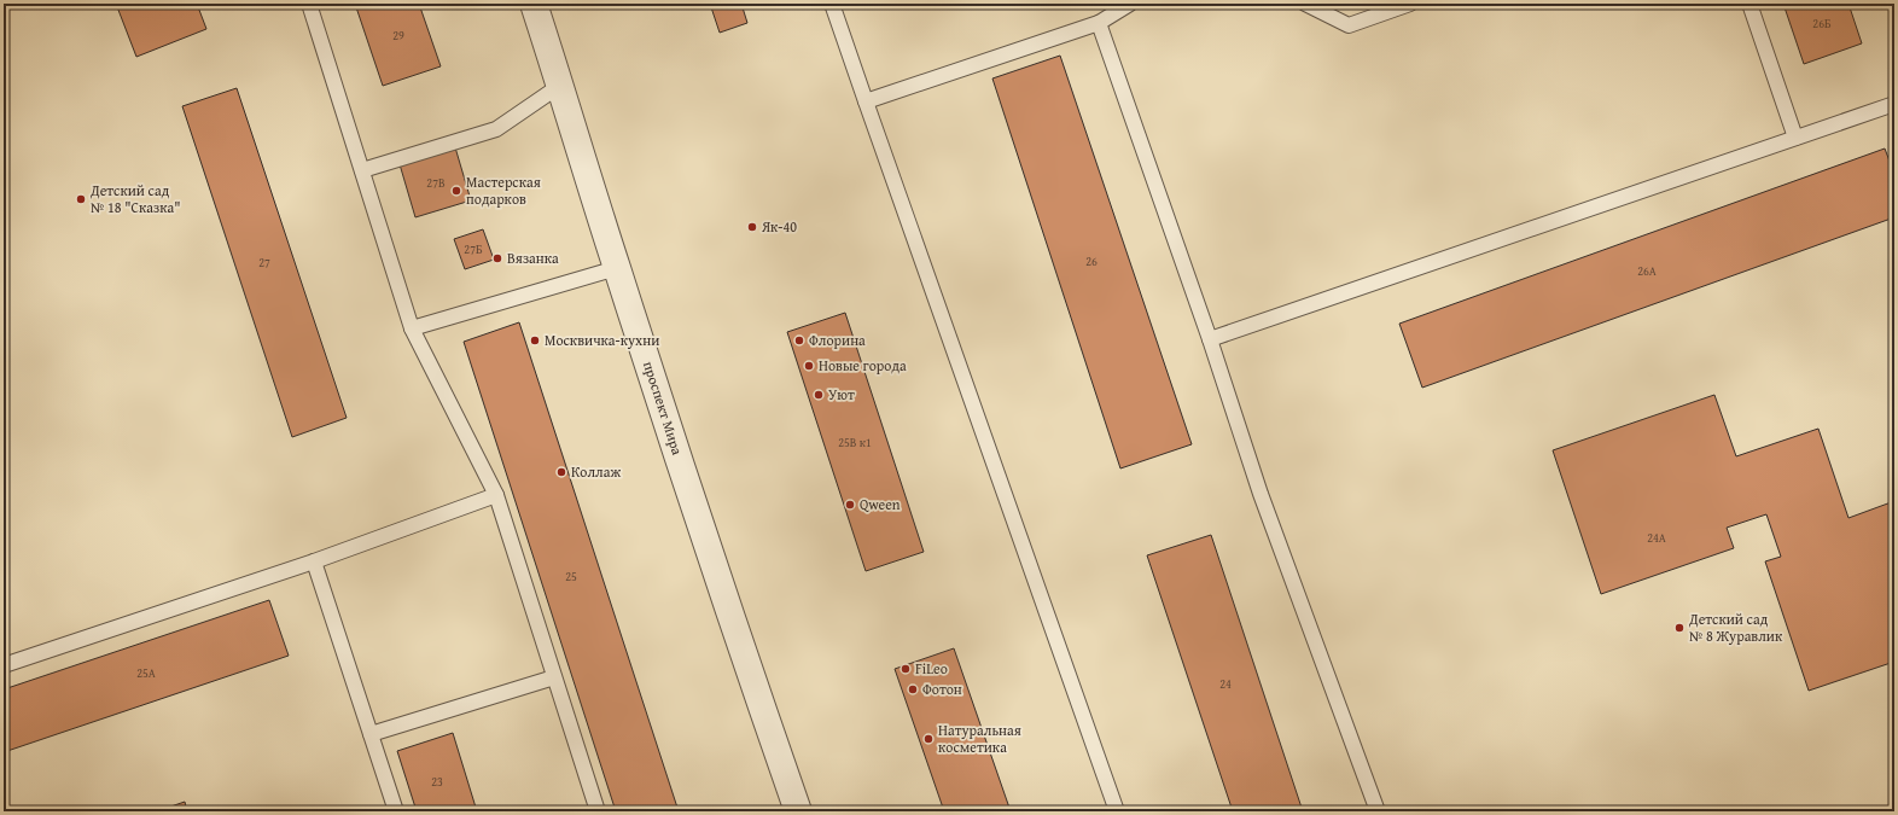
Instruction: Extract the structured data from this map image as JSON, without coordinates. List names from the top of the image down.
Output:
{
  "streets": {
    "street": ["проспект Мира"]
  },
  "places": [
    "Мастерская подарков",
    "Детский сад № 18 \"Сказка\"",
    "Як-40",
    "Вязанка",
    "Москвичка-кухни",
    "Флорина",
    "Новые города",
    "Уют",
    "Коллаж",
    "Qween",
    "Детский сад № 8 Журавлик",
    "FiLeo",
    "Фотон",
    "Натуральная косметика"
  ],
  "house_numbers": [
    "26Б",
    "29",
    "27В",
    "27Б",
    "26",
    "27",
    "26А",
    "25В к1",
    "24А",
    "25",
    "25А",
    "24",
    "23"
  ]
}
